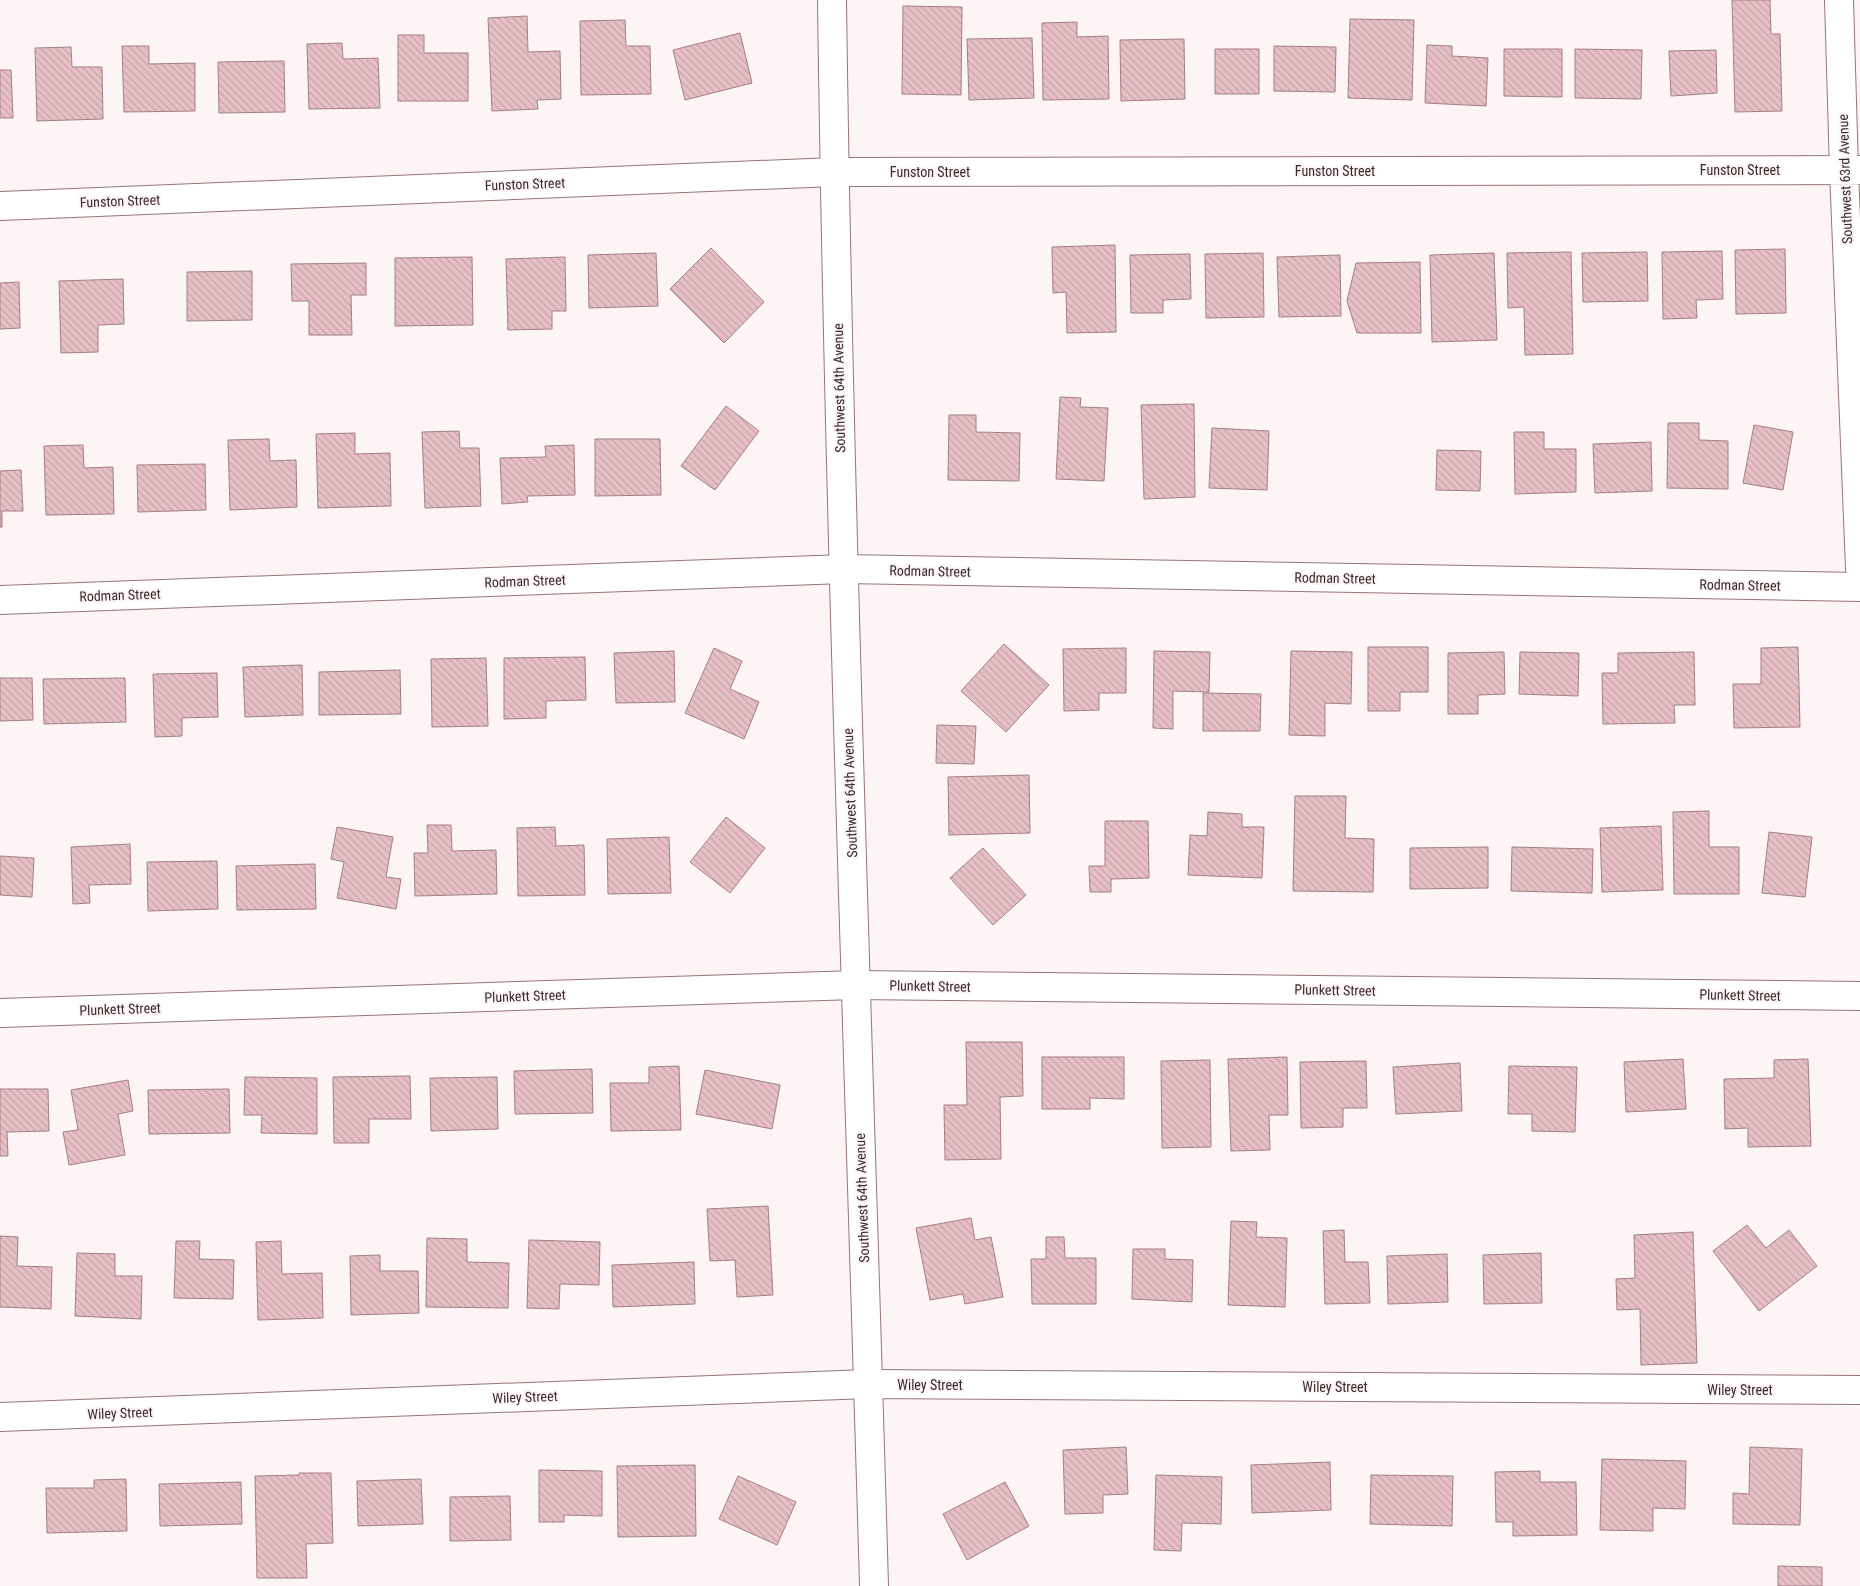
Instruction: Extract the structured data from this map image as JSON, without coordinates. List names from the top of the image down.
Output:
{
  "streets": {
    "street": [
      "Funston Street",
      "Southwest 63rd Avenue",
      "Southwest 64th Avenue",
      "Rodman Street",
      "Plunkett Street",
      "Wiley Street"
    ]
  },
  "crossings": [
    ["Funston Street", "Southwest 63rd Avenue"],
    ["Funston Street", "Southwest 64th Avenue"],
    ["Southwest 64th Avenue", "Rodman Street"],
    ["Southwest 64th Avenue", "Plunkett Street"],
    ["Southwest 64th Avenue", "Wiley Street"]
  ]
}
